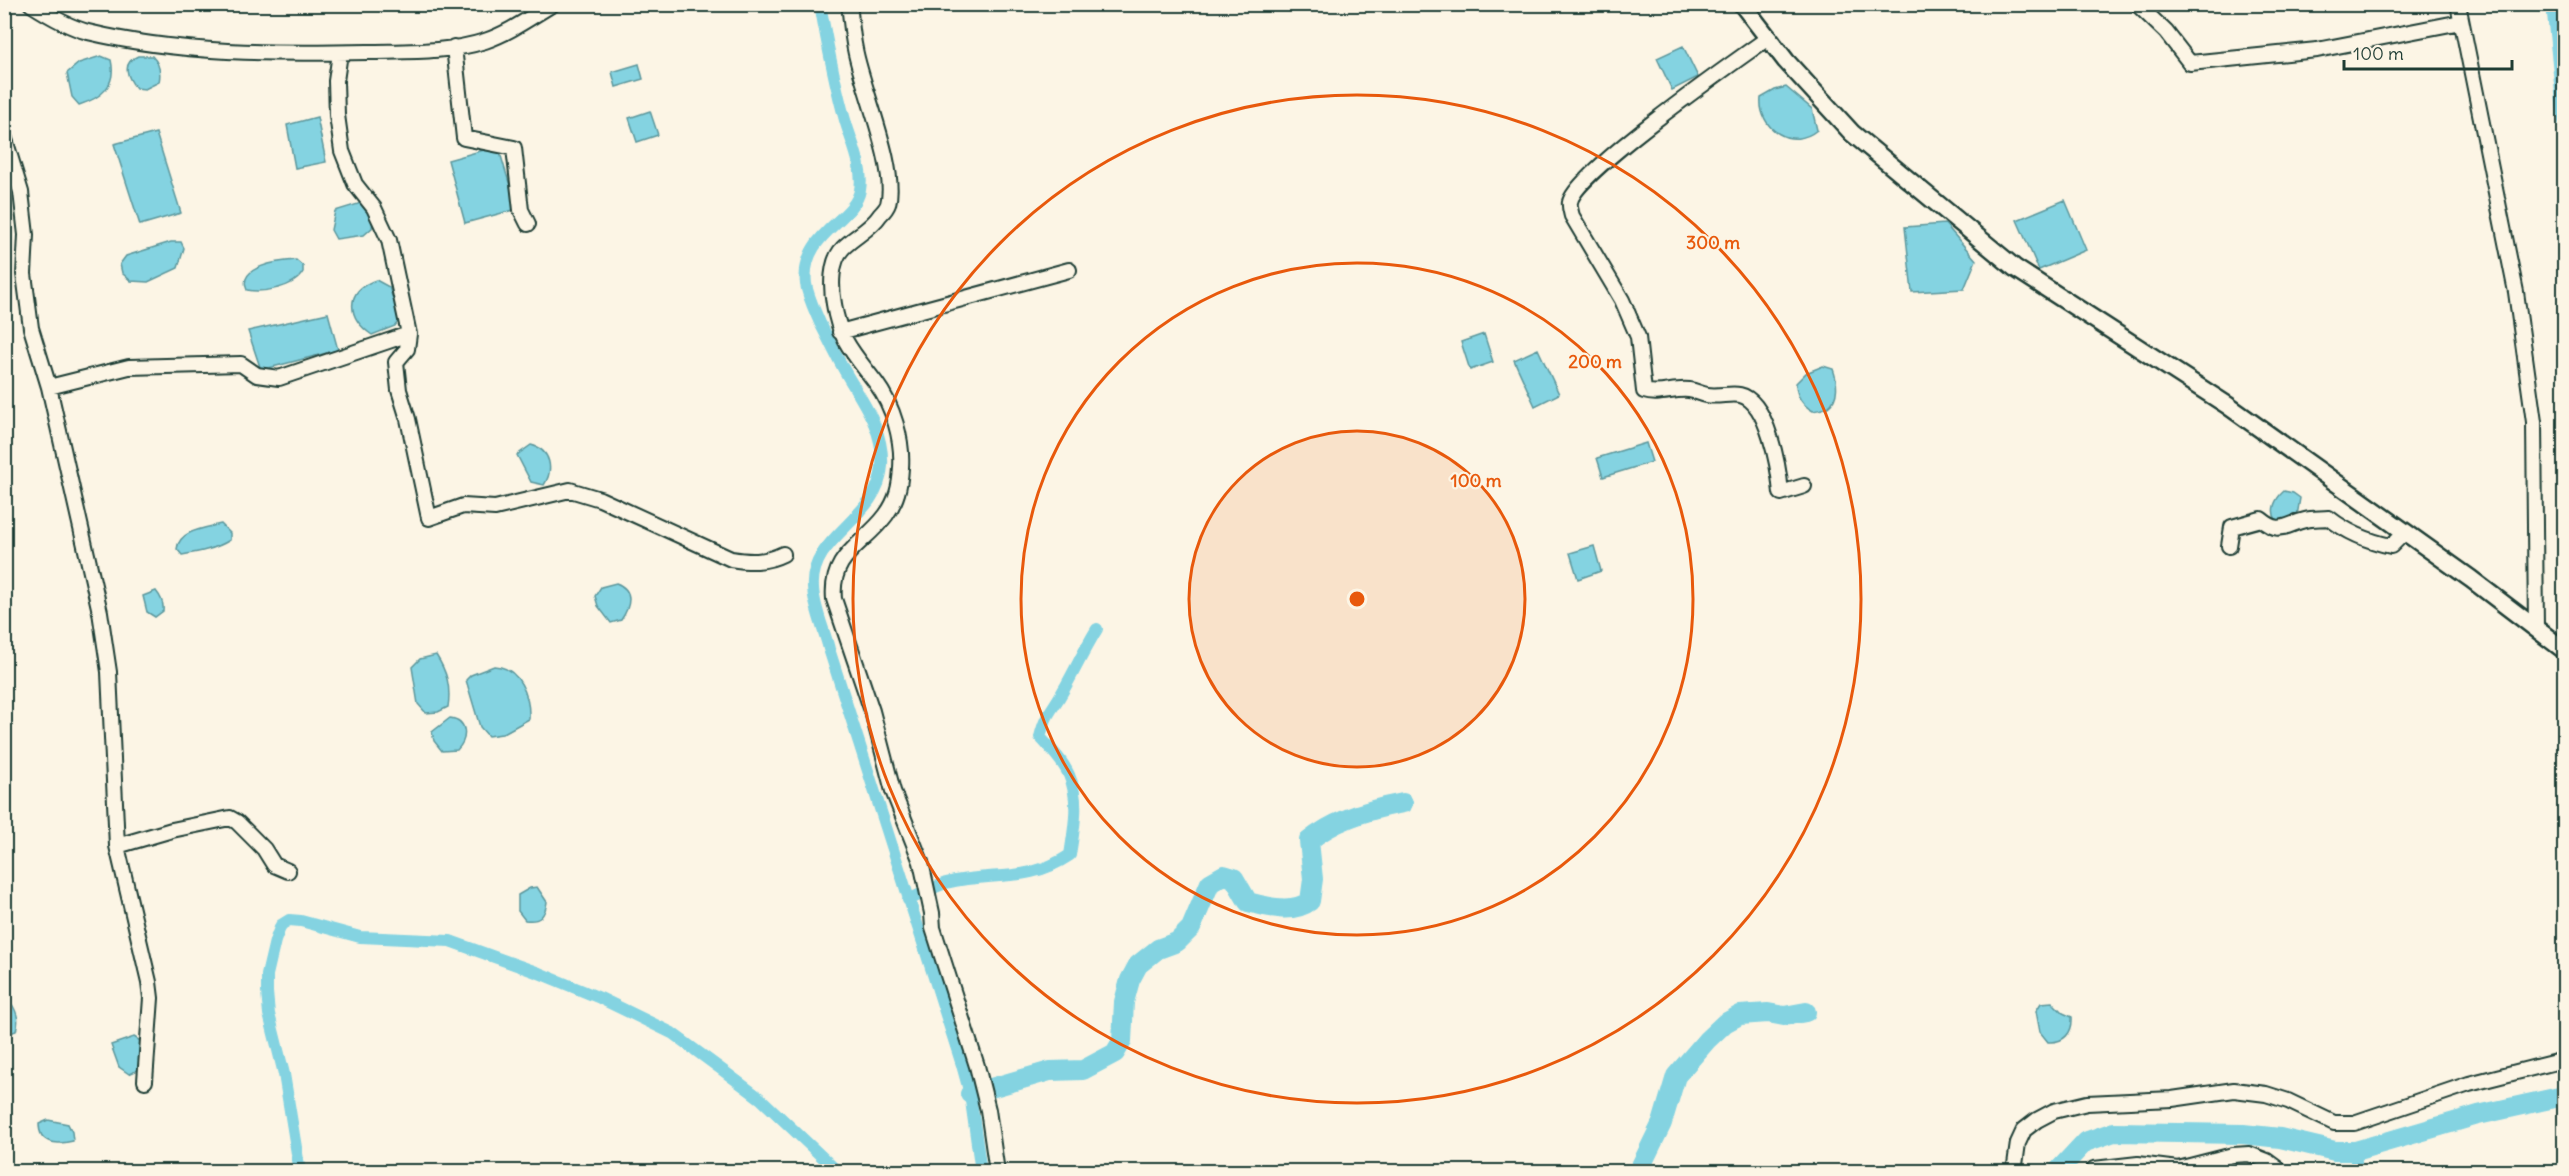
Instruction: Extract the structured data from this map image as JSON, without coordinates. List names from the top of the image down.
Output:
{
  "scale_bar": "100 m",
  "rings": ["300 m", "200 m", "100 m"]
}
